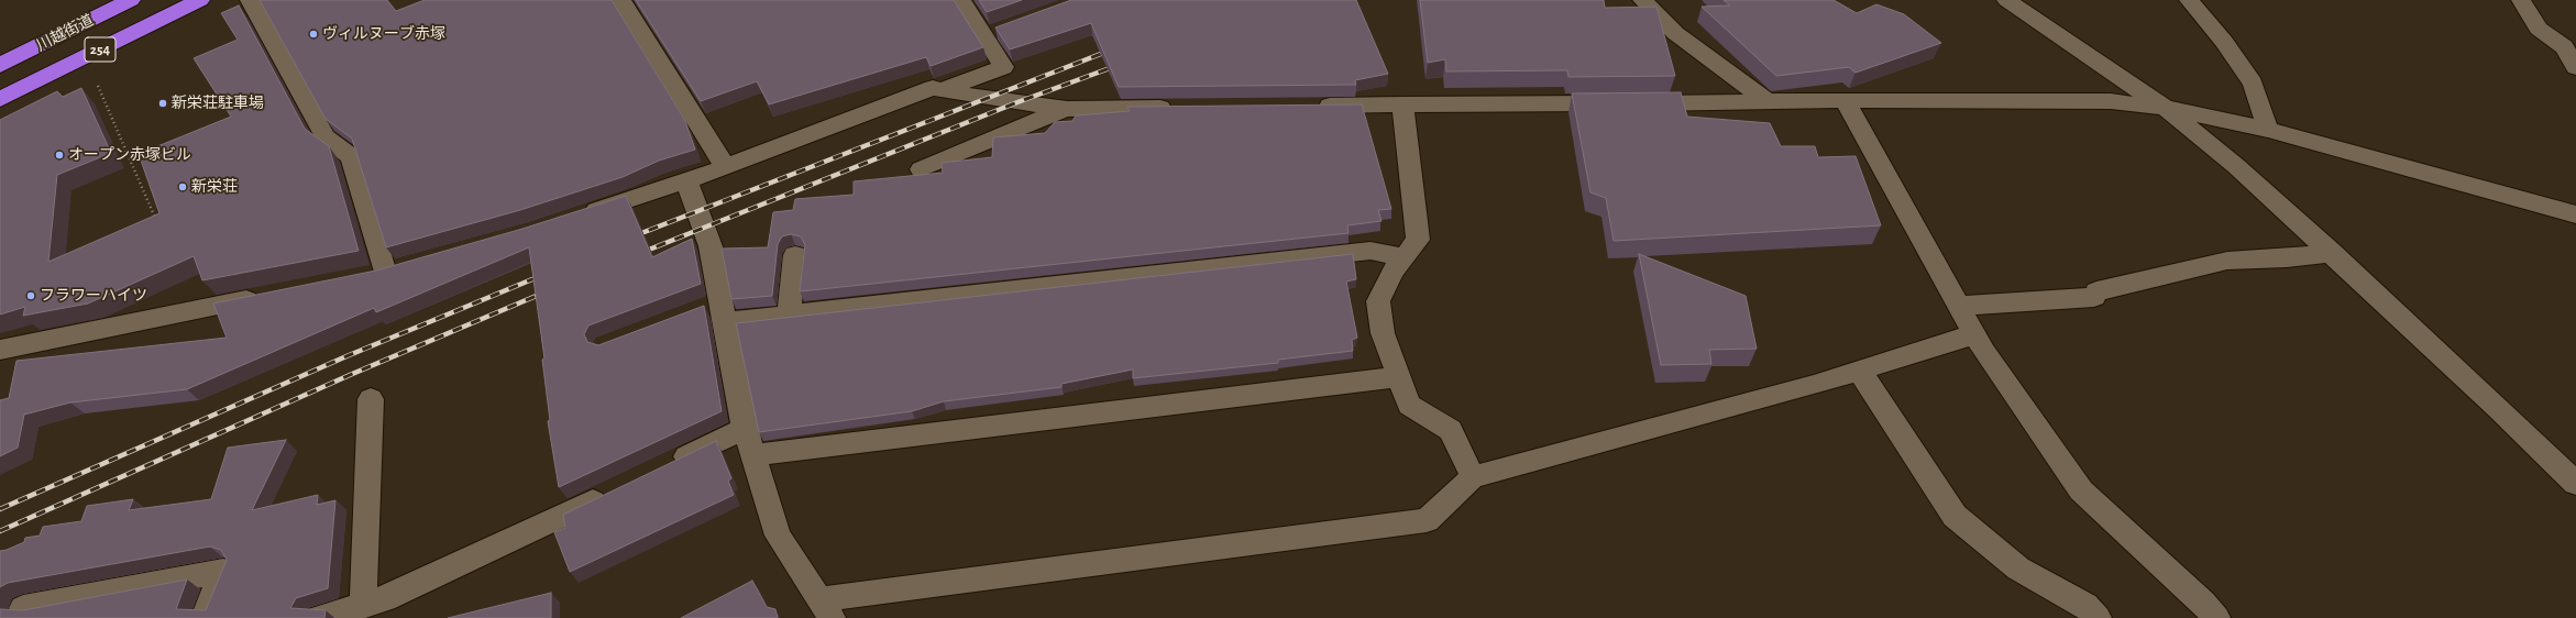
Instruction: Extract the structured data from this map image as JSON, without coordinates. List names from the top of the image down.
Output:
{
  "streets": {
    "highway": ["川越街道", "254"]
  },
  "places": [
    "ヴィルヌーブ赤塚",
    "新栄荘駐車場",
    "オープン赤塚ビル",
    "新栄荘",
    "フラワーハイツ"
  ]
}
